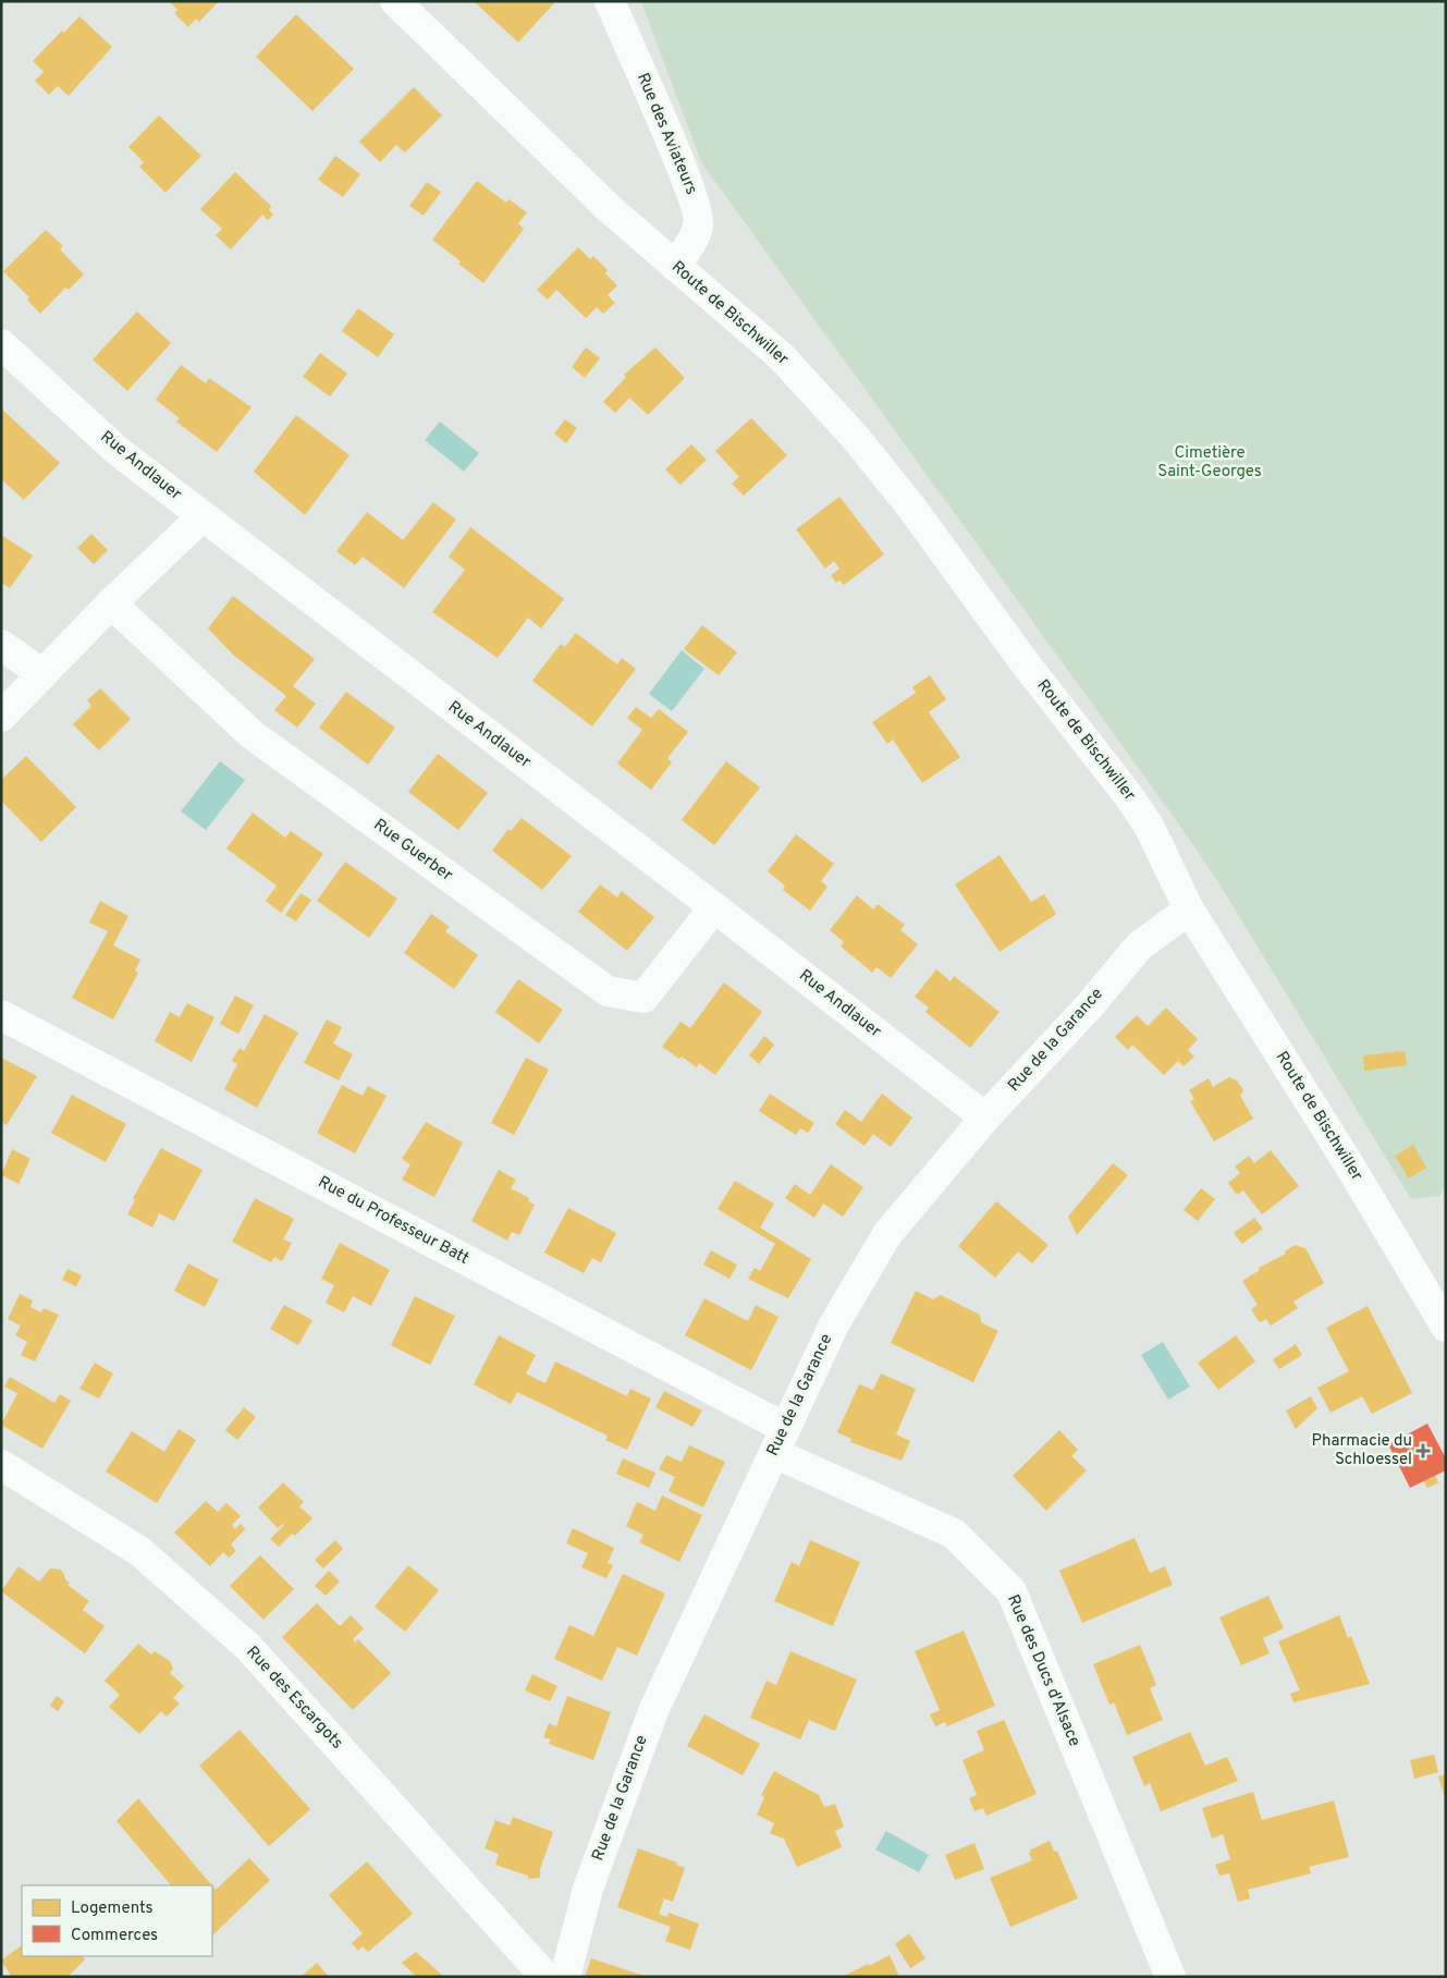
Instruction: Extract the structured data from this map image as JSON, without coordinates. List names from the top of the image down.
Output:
{
  "streets": {
    "street": [
      "Rue des Aviateurs",
      "Route de Bischwiller",
      "Rue Andlauer",
      "Rue Guerber",
      "Rue de la Garance",
      "Rue du Professeur Batt",
      "Rue des Ducs d'Alsace",
      "Rue des Escargots"
    ]
  },
  "crossings": [
    ["Rue des Aviateurs", "Route de Bischwiller"],
    ["Route de Bischwiller", "Rue de la Garance"],
    ["Rue Andlauer", "Rue Guerber"],
    ["Rue Andlauer", "Rue de la Garance"],
    ["Rue de la Garance", "Rue du Professeur Batt"],
    ["Rue de la Garance", "Rue des Ducs d'Alsace"],
    ["Rue du Professeur Batt", "Rue des Ducs d'Alsace"]
  ],
  "parks": ["Cimetière Saint-Georges"],
  "places": {
    "health": ["Pharmacie du Schloessel"]
  },
  "legend": ["Logements", "Commerces"]
}
